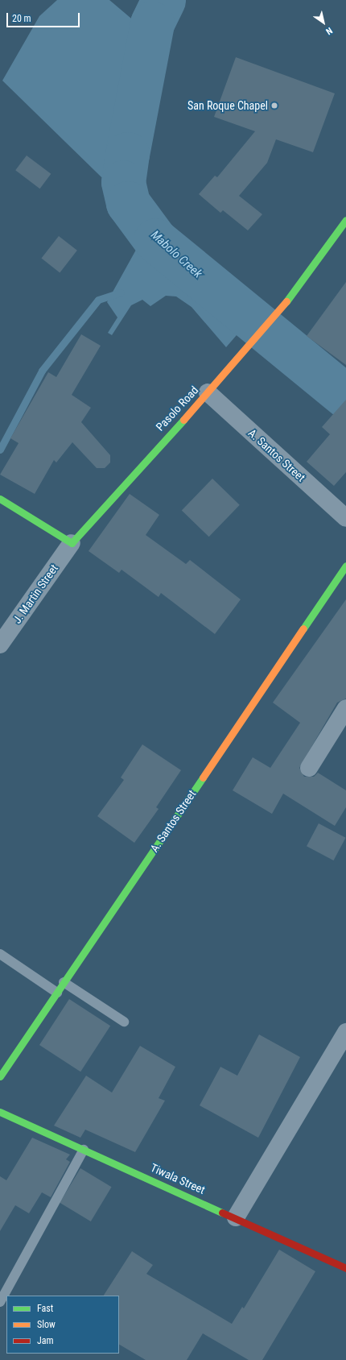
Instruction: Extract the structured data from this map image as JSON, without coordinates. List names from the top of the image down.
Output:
{
  "streets": {
    "street": [
      "Pasolo Road",
      "A. Santos Street",
      "J. Martin Street",
      "Tiwala Street"
    ]
  },
  "crossings": [
    ["Pasolo Road", "A. Santos Street"],
    ["Pasolo Road", "J. Martin Street"]
  ],
  "water": ["Mabolo Creek"],
  "places": ["San Roque Chapel"],
  "legend": ["Fast", "Slow", "Jam"],
  "scale_bar": "20 m",
  "north": "bottom right"
}
